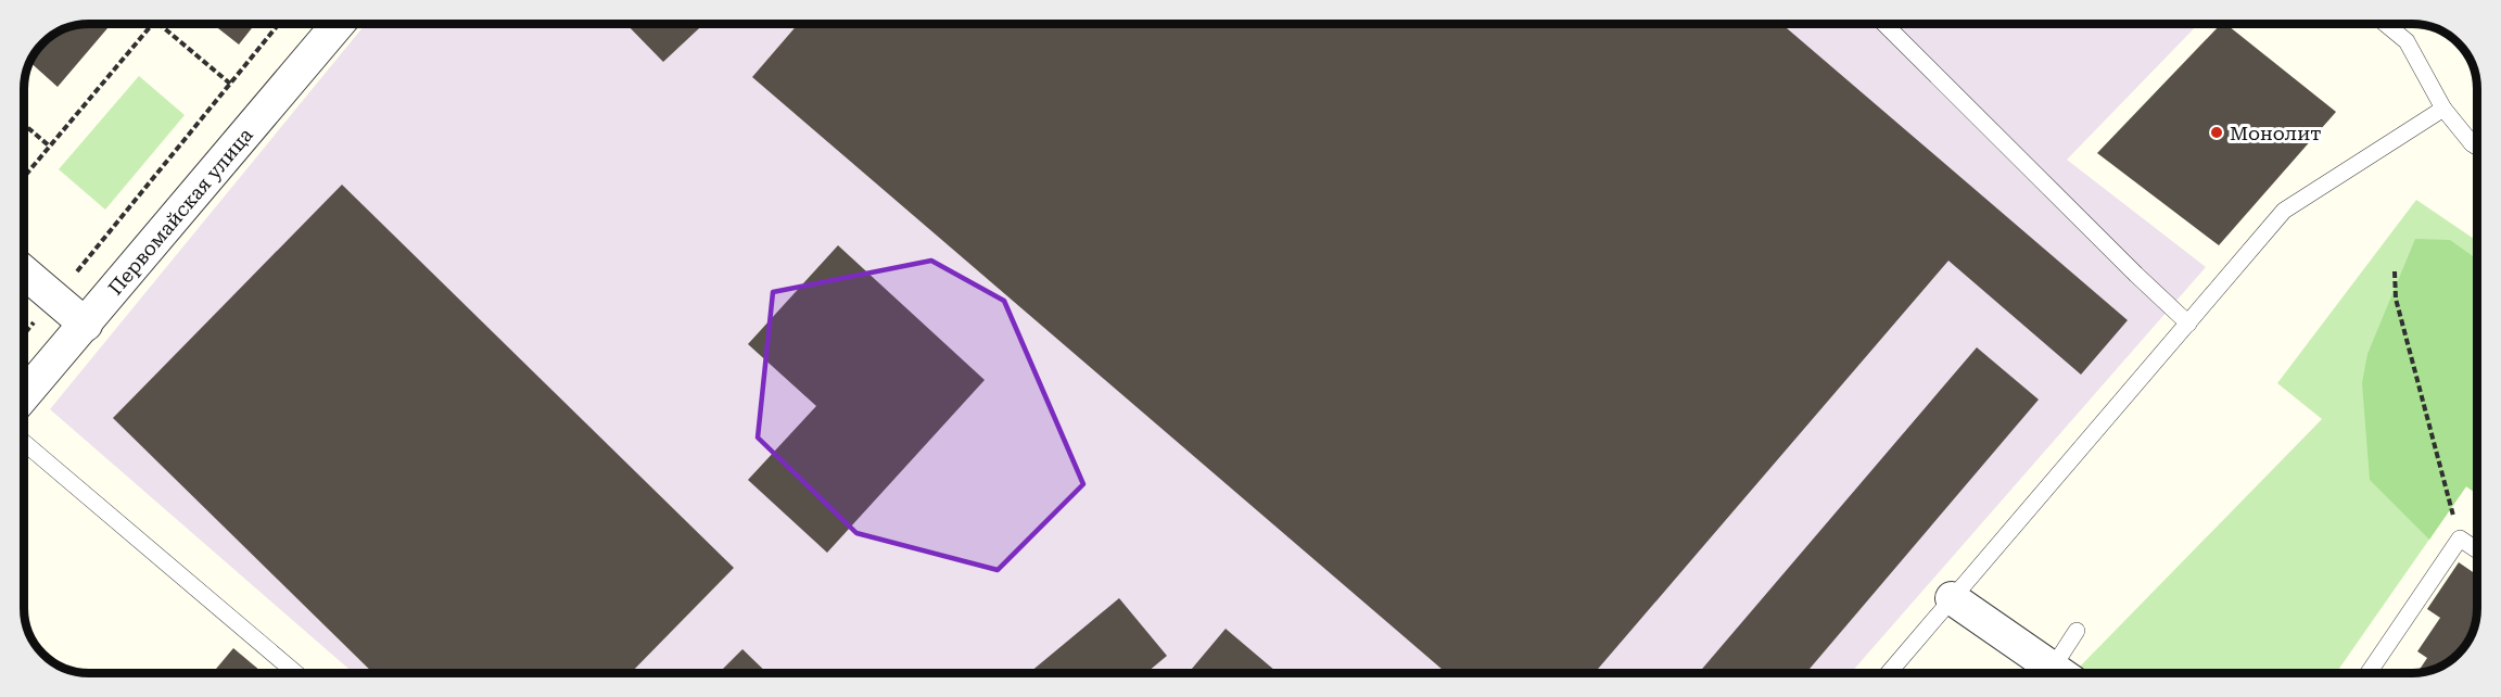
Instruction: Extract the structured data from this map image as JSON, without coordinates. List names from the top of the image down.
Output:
{
  "streets": {
    "street": ["Первомайская улица"]
  },
  "places": ["Монолит"]
}
